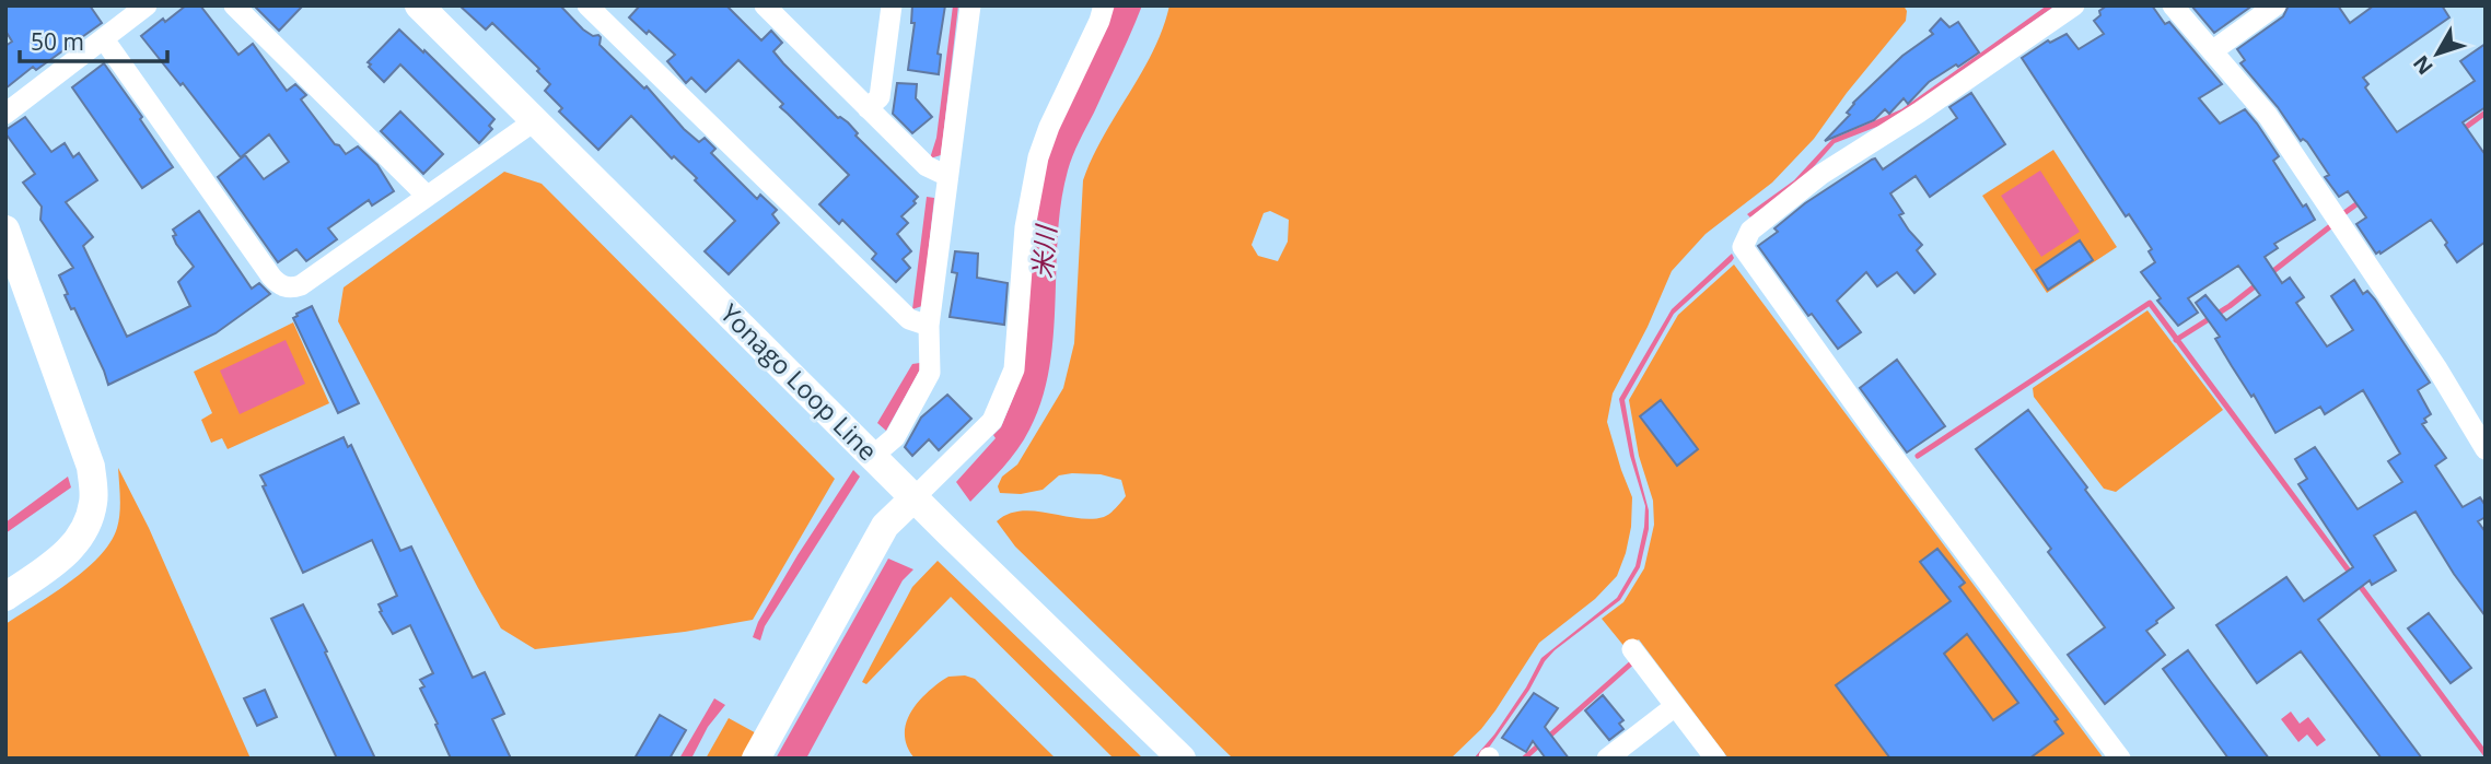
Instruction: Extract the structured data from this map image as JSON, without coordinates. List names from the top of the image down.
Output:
{
  "streets": {
    "main road": ["Yonago Loop Line"]
  },
  "water": ["米川"],
  "scale_bar": "50 m",
  "north": "bottom left"
}
